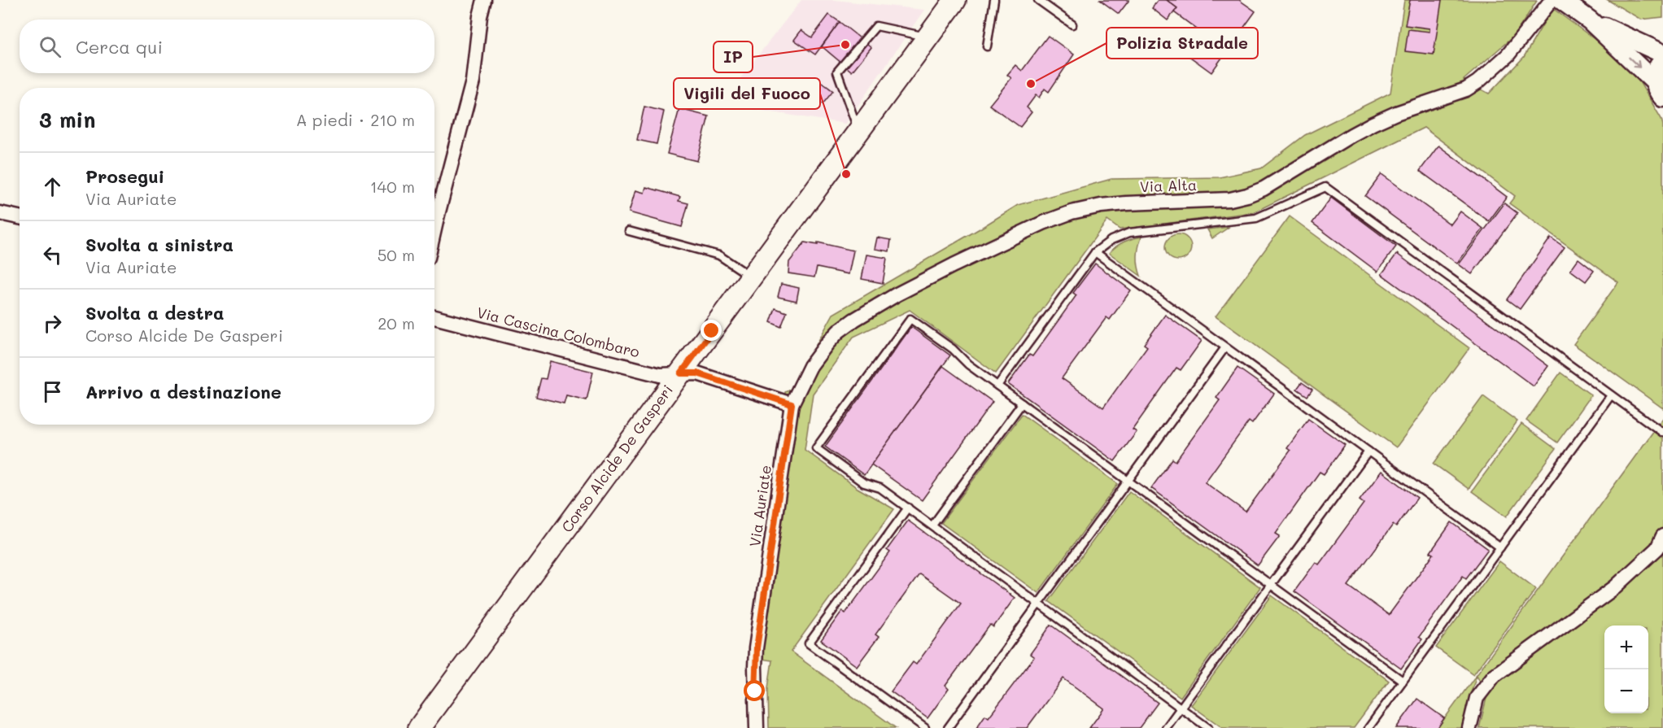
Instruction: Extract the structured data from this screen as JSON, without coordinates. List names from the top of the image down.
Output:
{
  "streets": {
    "main road": ["Corso Alcide De Gasperi"],
    "street": ["Via Alta", "Via Cascina Colombaro", "Via Auriate"]
  },
  "crossings": [
    ["Via Alta", "Via Auriate"],
    ["Via Cascina Colombaro", "Corso Alcide De Gasperi"]
  ],
  "places": ["IP", "Polizia Stradale", "Vigili del Fuoco"],
  "page": {
    "search": "Cerca qui",
    "heading": ["3 min", "A piedi · 210 m"],
    "list": [
      ["Prosegui", "Via Auriate", "140 m"],
      ["Svolta a sinistra", "Via Auriate", "50 m"],
      ["Svolta a destra", "Corso Alcide De Gasperi", "20 m"],
      "Arrivo a destinazione"
    ],
    "map_buttons": ["+", "−"]
  }
}
